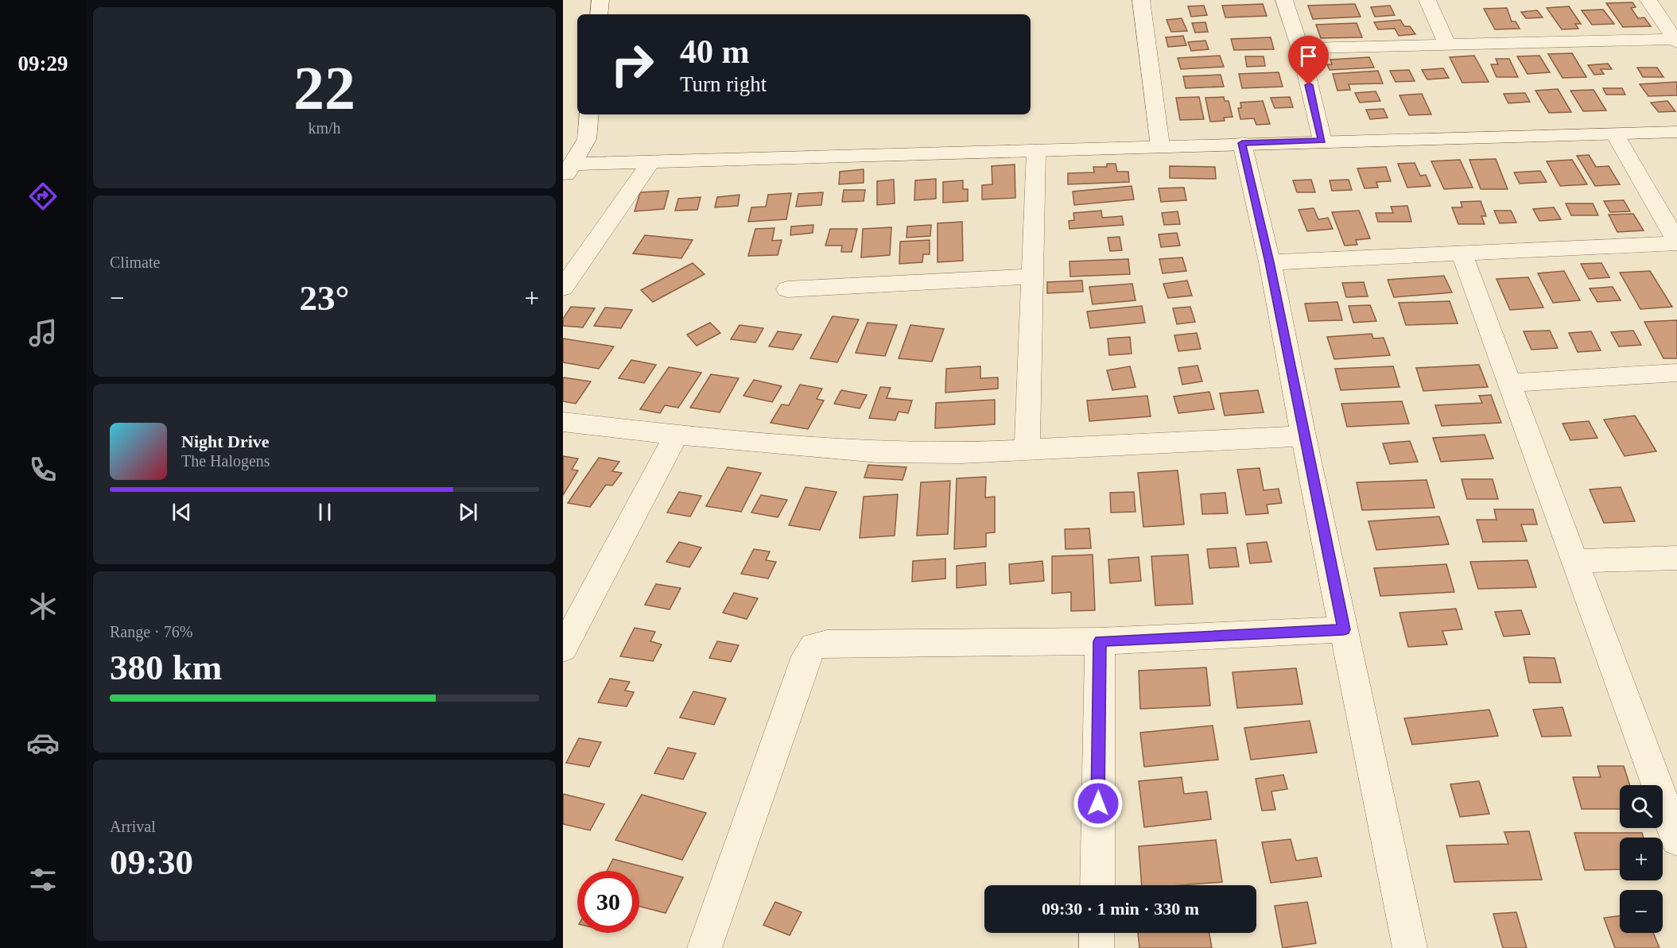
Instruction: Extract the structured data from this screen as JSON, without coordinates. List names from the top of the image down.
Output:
{
  "page": {
    "tabs": "09:29",
    "tile": [
      ["22", "km/h"],
      "Climate",
      ["Range · 76%", "380 km"],
      ["Arrival", "09:30"]
    ],
    "turn": ["40 m", "Turn right"],
    "heat": ["−", "23°", "+"],
    "song": ["Night Drive", "The Halogens"],
    "map_buttons": ["+", "−"],
    "limit": "30",
    "trip": "09:30 · 1 min · 330 m"
  }
}
